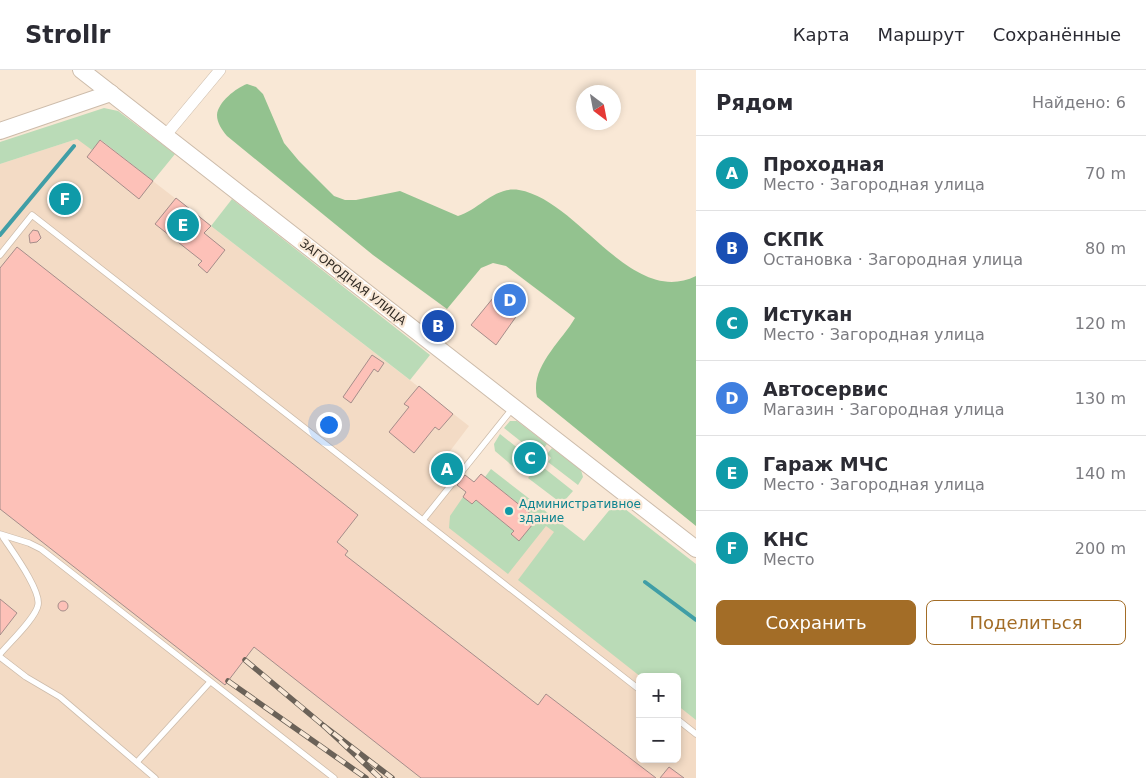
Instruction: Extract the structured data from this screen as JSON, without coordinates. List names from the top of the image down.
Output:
{
  "streets": {
    "street": ["ЗАГОРОДНАЯ УЛИЦА"]
  },
  "places": ["Административное здание"],
  "north": "bottom right",
  "page": {
    "header": "Strollr",
    "nav": ["Карта", "Маршрут", "Сохранённые"],
    "heading": ["Рядом", "Найдено: 6"],
    "list": [
      {
        "mark": "A",
        "name": "Проходная",
        "note": "Место · Загородная улица",
        "value": "70 m"
      },
      {
        "mark": "B",
        "name": "СКПК",
        "note": "Остановка · Загородная улица",
        "value": "80 m"
      },
      {
        "mark": "C",
        "name": "Истукан",
        "note": "Место · Загородная улица",
        "value": "120 m"
      },
      {
        "mark": "D",
        "name": "Автосервис",
        "note": "Магазин · Загородная улица",
        "value": "130 m"
      },
      {
        "mark": "E",
        "name": "Гараж МЧС",
        "note": "Место · Загородная улица",
        "value": "140 m"
      },
      {
        "mark": "F",
        "name": "КНС",
        "note": "Место",
        "value": "200 m"
      }
    ],
    "pins": [
      "F",
      "E",
      "D",
      "B",
      "C",
      "A"
    ],
    "buttons": ["Сохранить", "Поделиться"],
    "map_buttons": ["+", "−"]
  }
}
